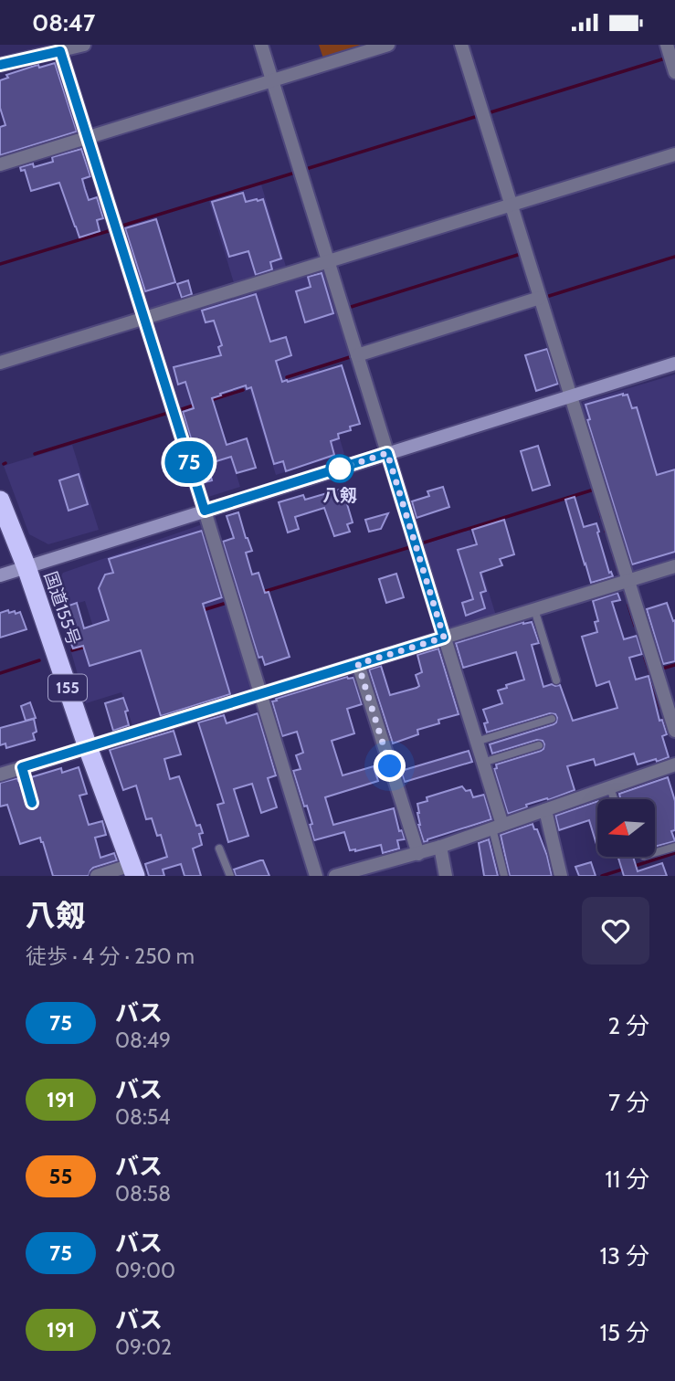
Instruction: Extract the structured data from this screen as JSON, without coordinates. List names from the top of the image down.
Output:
{
  "streets": {
    "highway": ["国道155号", "155"]
  },
  "places": ["八剱"],
  "lines": ["bus line 75"],
  "north": "left",
  "page": {
    "status": "08:47",
    "on_map": "75",
    "heading": ["八剱", "徒歩 · 4 分 · 250 m"],
    "list": [
      {
        "mark": "75",
        "name": "バス",
        "note": "08:49",
        "value": "2 分"
      },
      {
        "mark": "191",
        "name": "バス",
        "note": "08:54",
        "value": "7 分"
      },
      {
        "mark": "55",
        "name": "バス",
        "note": "08:58",
        "value": "11 分"
      },
      {
        "mark": "75",
        "name": "バス",
        "note": "09:00",
        "value": "13 分"
      },
      {
        "mark": "191",
        "name": "バス",
        "note": "09:02",
        "value": "15 分"
      }
    ]
  }
}
